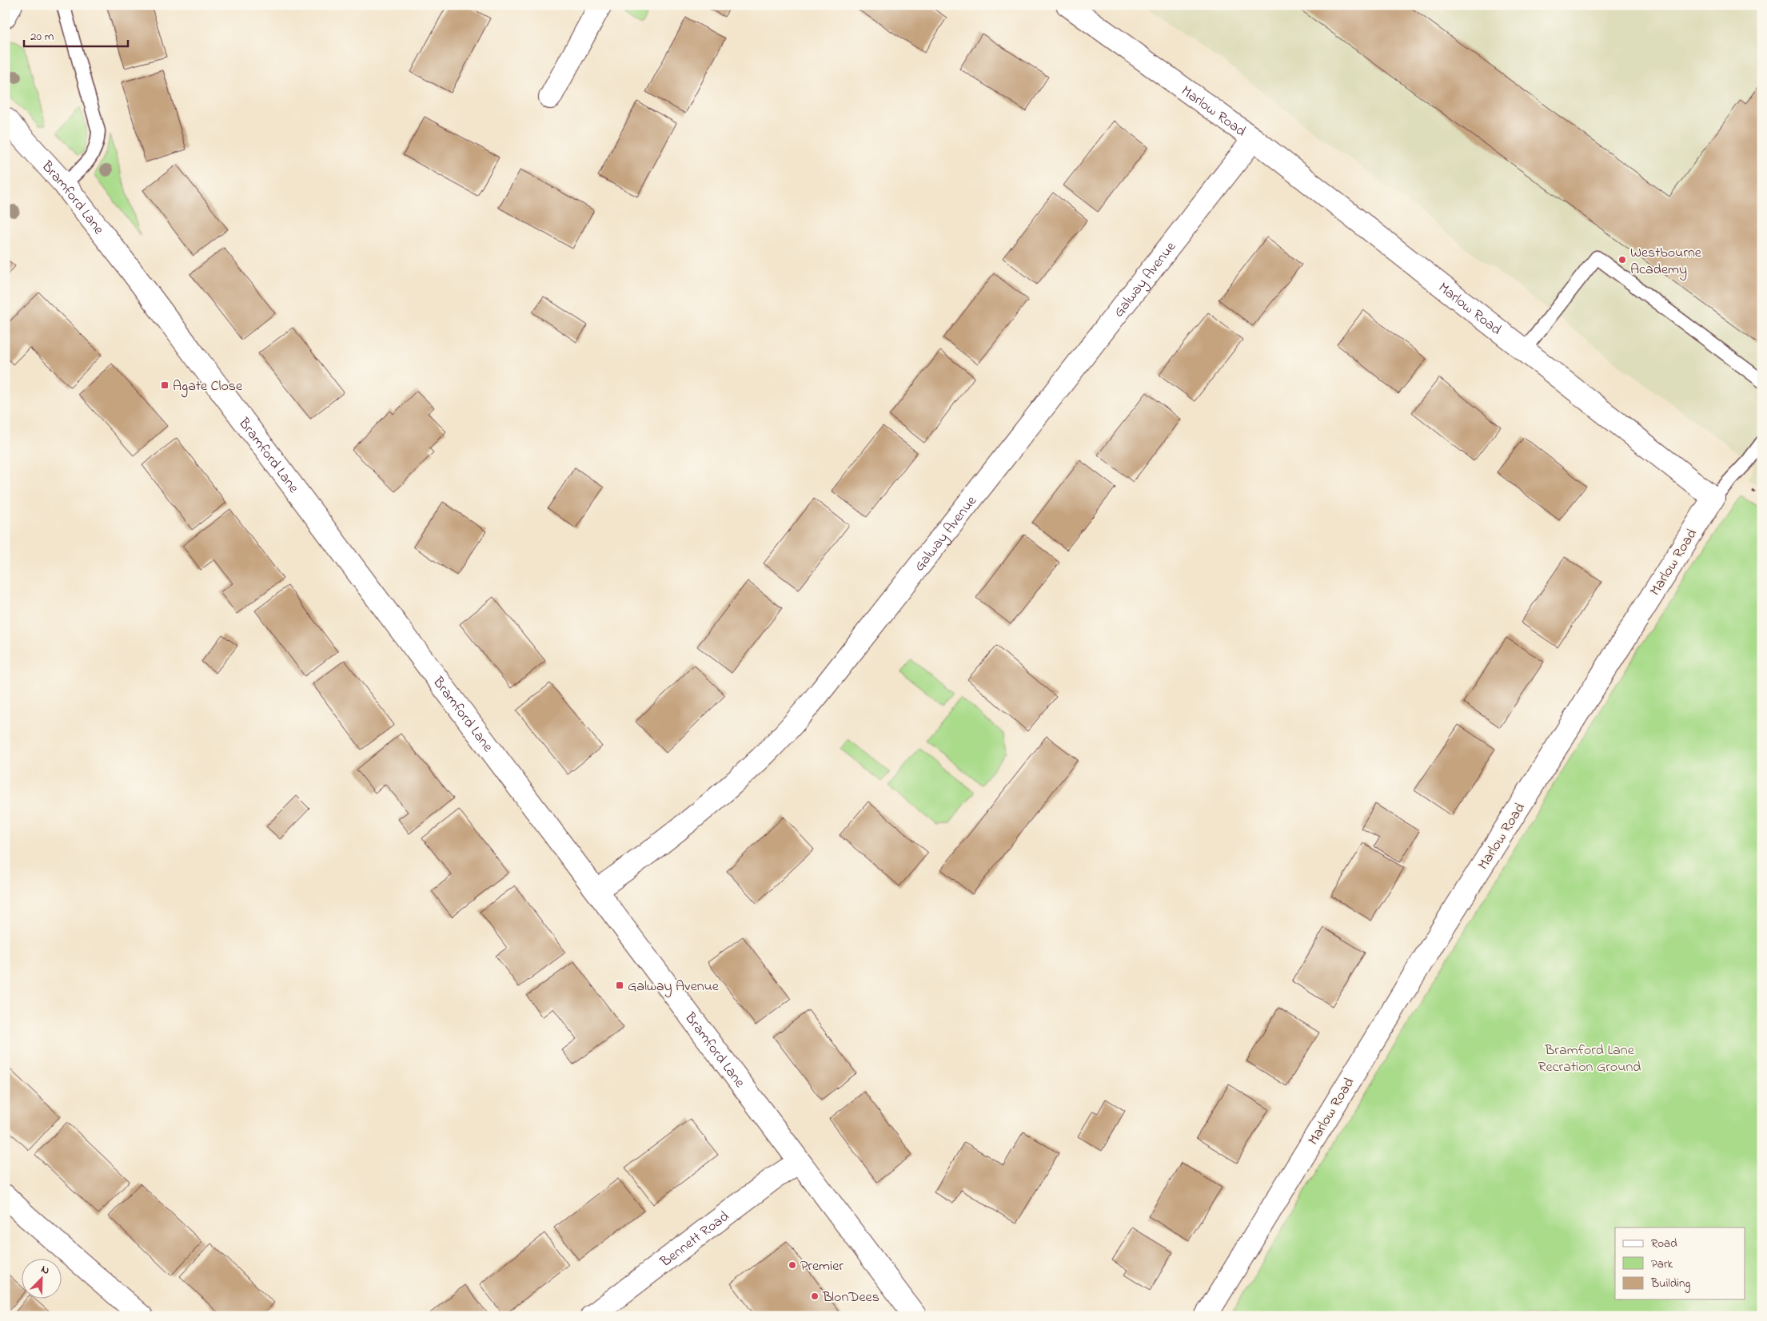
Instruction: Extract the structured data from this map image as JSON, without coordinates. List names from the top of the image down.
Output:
{
  "streets": {
    "street": [
      "Marlow Road",
      "Bramford Lane",
      "Galway Avenue",
      "Bennett Road"
    ]
  },
  "crossings": [
    ["Marlow Road", "Galway Avenue"],
    ["Bramford Lane", "Galway Avenue"],
    ["Bramford Lane", "Bennett Road"]
  ],
  "parks": ["Bramford Lane Recration Ground"],
  "places": {
    "other": ["Westbourne Academy", "Premier", "BlonDees"],
    "transit": ["Agate Close", "Galway Avenue"]
  },
  "legend": ["Road", "Park", "Building"],
  "scale_bar": "20 m",
  "north": "top right"
}
